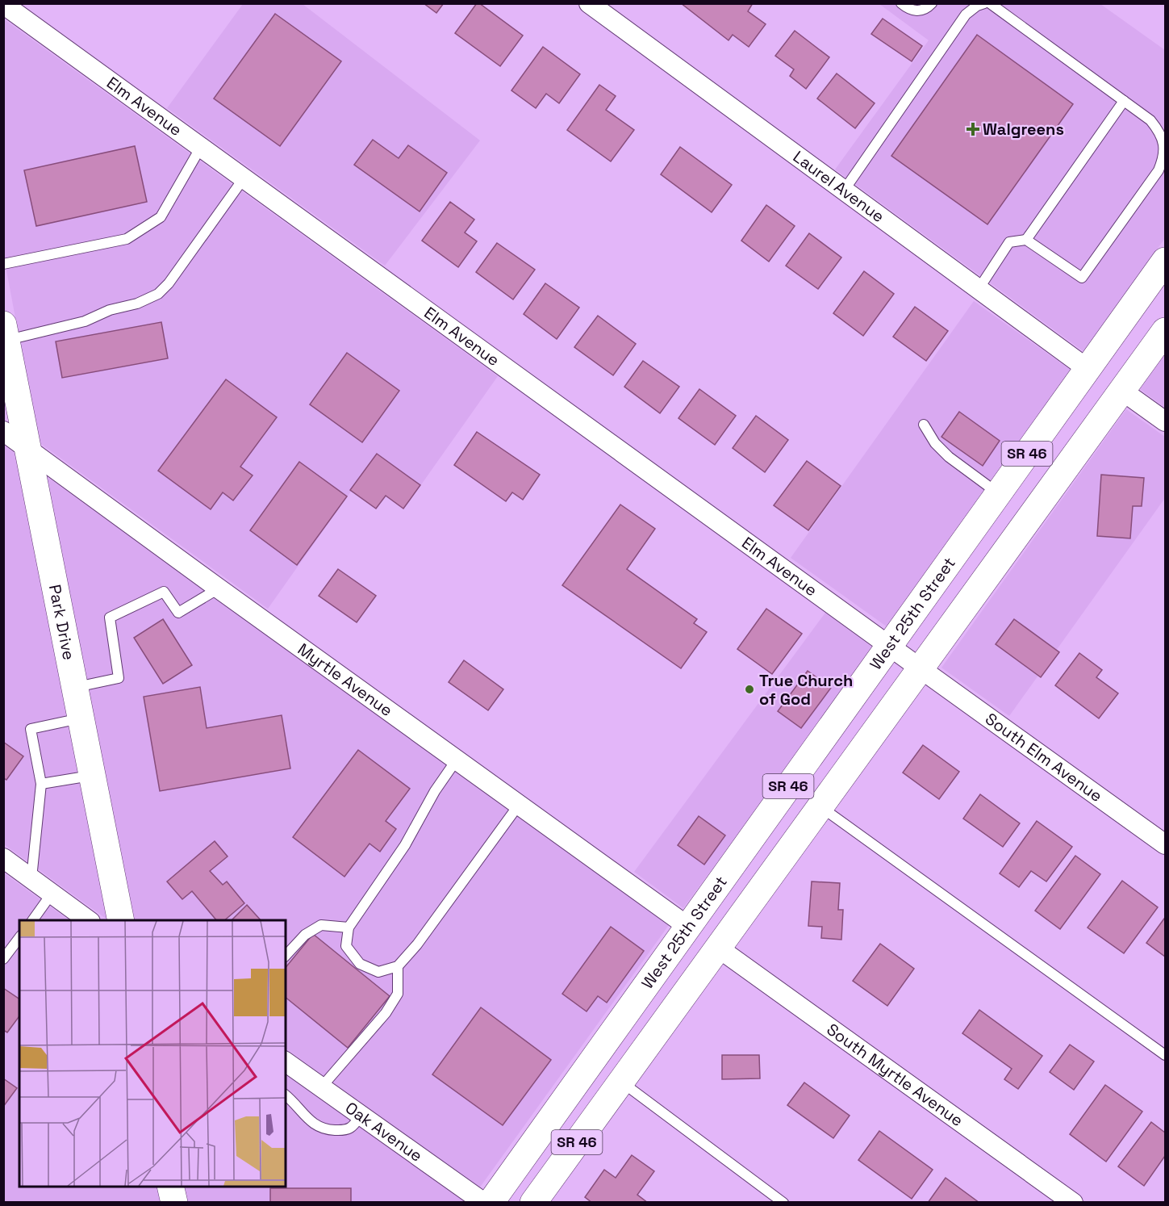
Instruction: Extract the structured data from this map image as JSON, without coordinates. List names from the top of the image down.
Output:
{
  "streets": {
    "main road": ["SR 46", "West 25th Street", "Park Drive"],
    "street": [
      "Elm Avenue",
      "Laurel Avenue",
      "Myrtle Avenue",
      "South Elm Avenue",
      "South Myrtle Avenue",
      "Oak Avenue"
    ]
  },
  "crossings": [
    ["Elm Avenue", "SR 46"],
    ["Elm Avenue", "West 25th Street"],
    ["Elm Avenue", "South Elm Avenue"],
    ["Laurel Avenue", "West 25th Street"],
    ["SR 46", "South Elm Avenue"],
    ["SR 46", "South Myrtle Avenue"],
    ["West 25th Street", "Myrtle Avenue"],
    ["Park Drive", "Myrtle Avenue"]
  ],
  "places": {
    "health": ["Walgreens"],
    "other": ["True Church of God"]
  }
}
